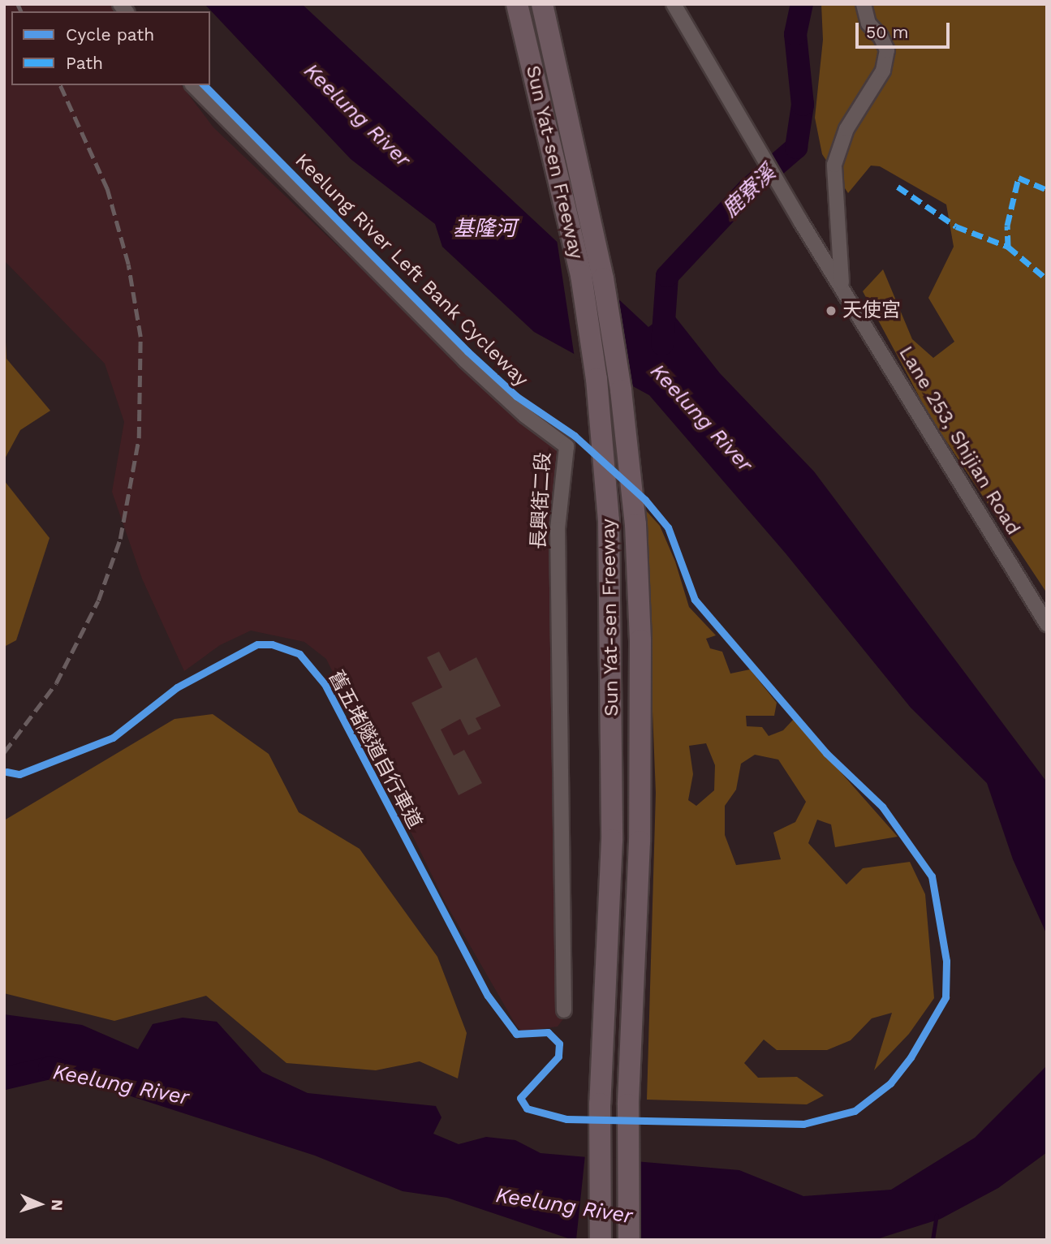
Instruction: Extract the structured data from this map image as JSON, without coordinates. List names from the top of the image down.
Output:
{
  "streets": {
    "highway": ["Sun Yat-sen Freeway"],
    "street": ["Lane 253, Shijian Road", "長興街二段"],
    "cycle path": ["Keelung River Left Bank Cycleway"]
  },
  "water": ["Keelung River", "鹿寮溪", "基隆河"],
  "places": ["天使宮"],
  "legend": ["Cycle path", "Path"],
  "scale_bar": "50 m",
  "north": "right"
}
